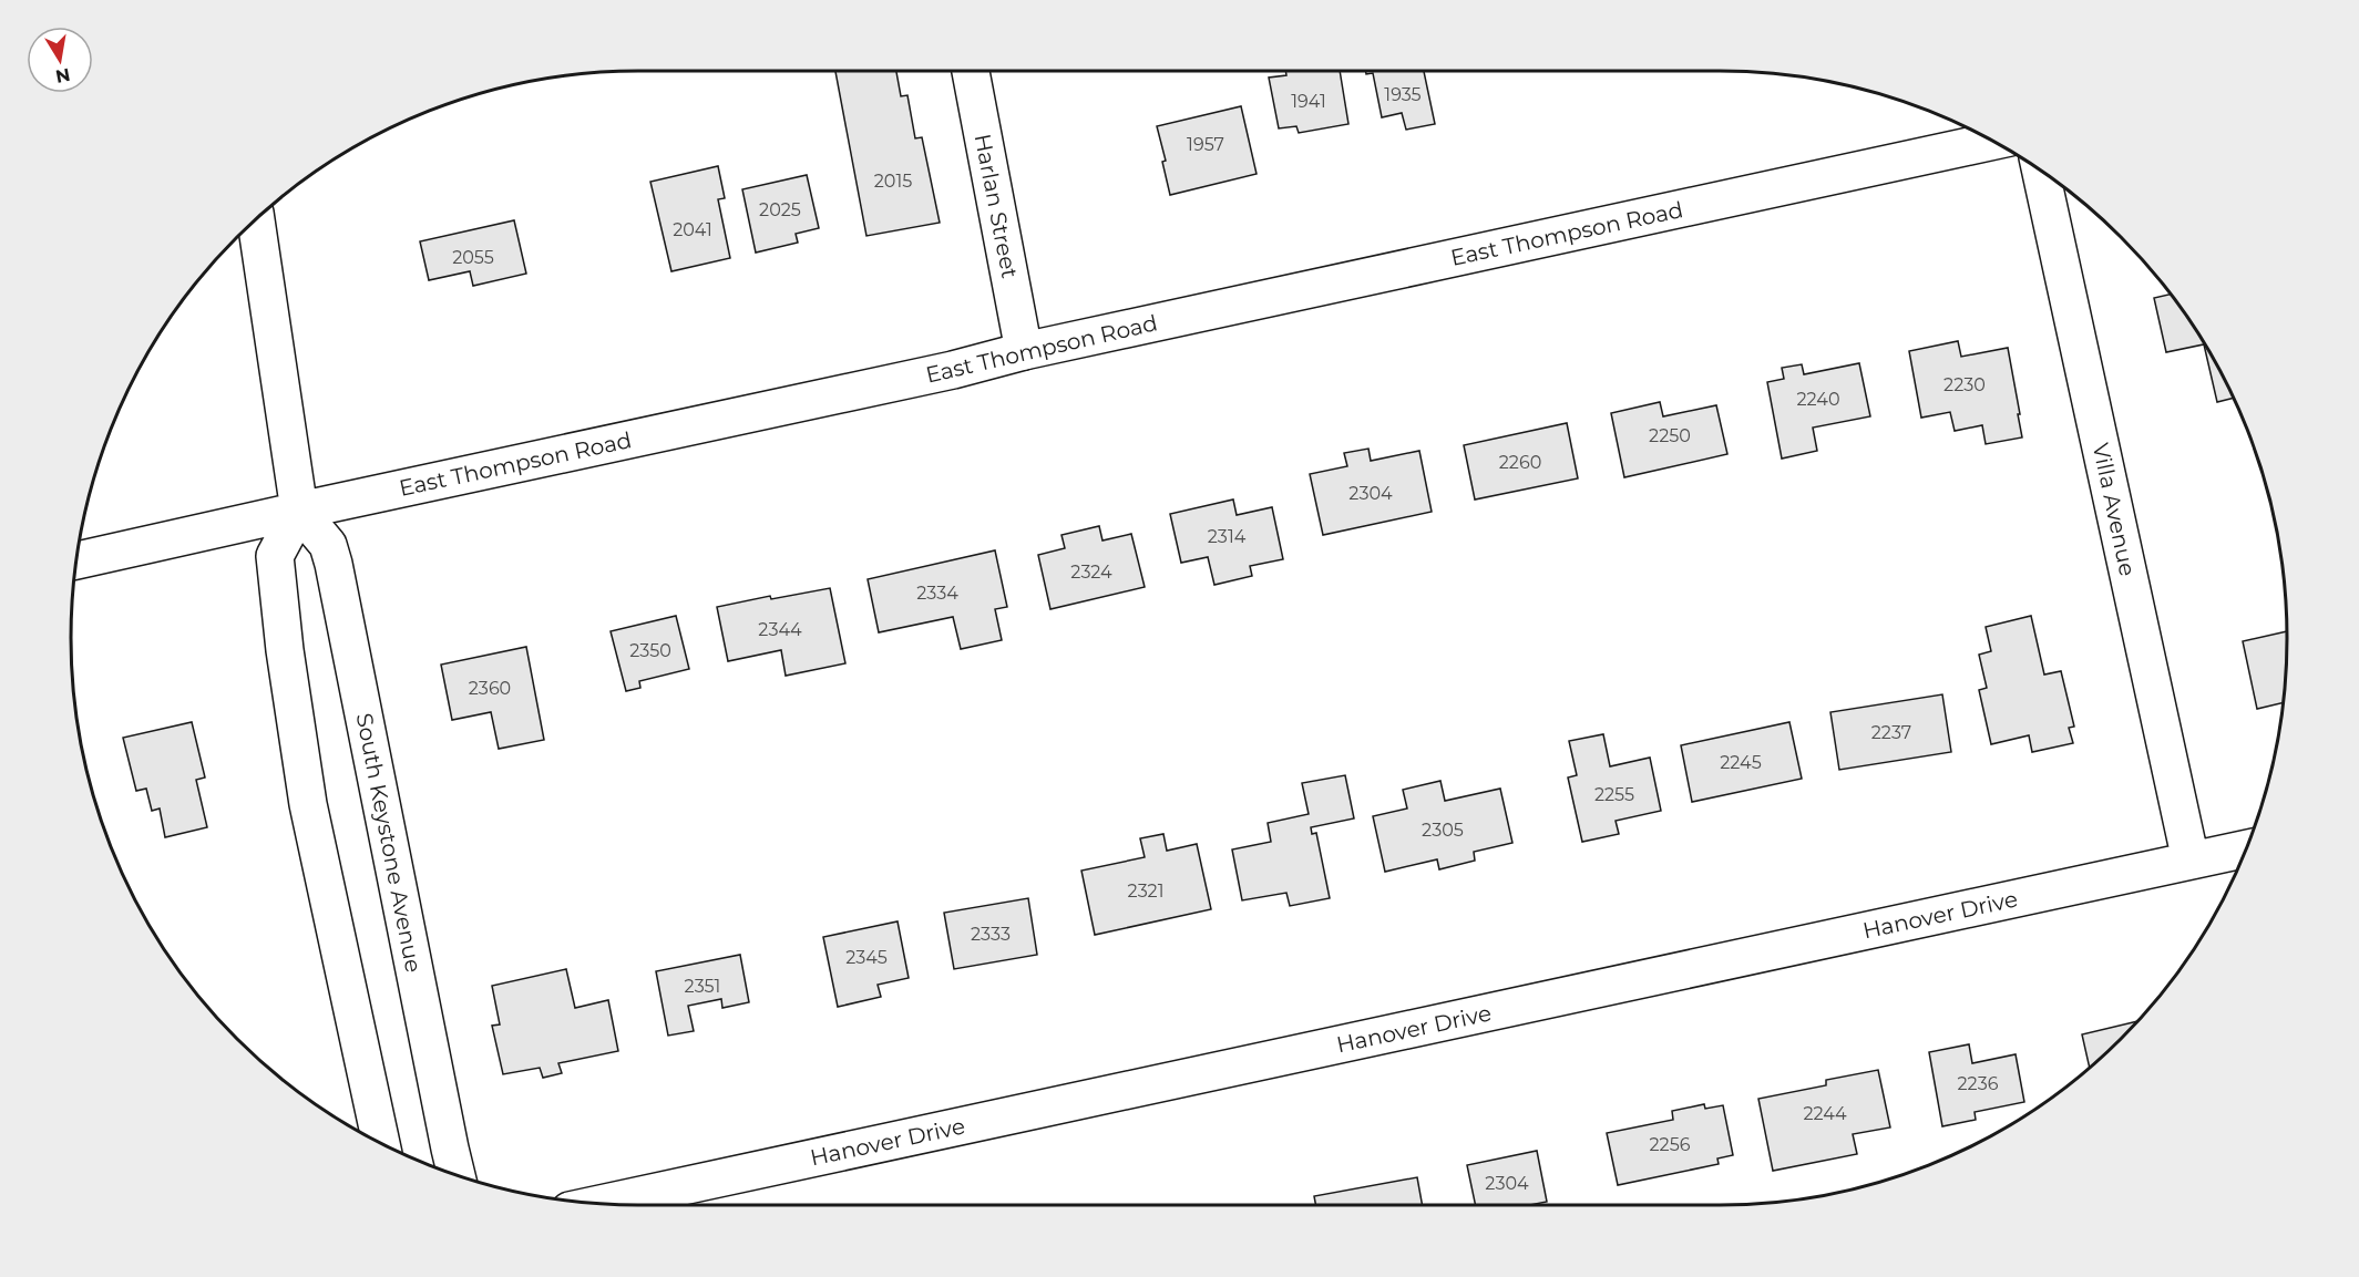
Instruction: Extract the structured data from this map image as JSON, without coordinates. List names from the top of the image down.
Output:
{
  "streets": {
    "main road": [
      "Harlan Street",
      "East Thompson Road",
      "Villa Avenue",
      "South Keystone Avenue",
      "Hanover Drive"
    ]
  },
  "crossings": [
    ["Harlan Street", "East Thompson Road"],
    ["East Thompson Road", "South Keystone Avenue"],
    ["Villa Avenue", "Hanover Drive"]
  ],
  "house_numbers": [
    "1935",
    "1941",
    "1957",
    "2015",
    "2025",
    "2041",
    "2055",
    "2230",
    "2240",
    "2250",
    "2260",
    "2304",
    "2314",
    "2324",
    "2334",
    "2344",
    "2350",
    "2360",
    "2237",
    "2245",
    "2255",
    "2305",
    "2321",
    "2333",
    "2345",
    "2351",
    "2236",
    "2244",
    "2256",
    "2304"
  ],
  "north": "bottom"
}
